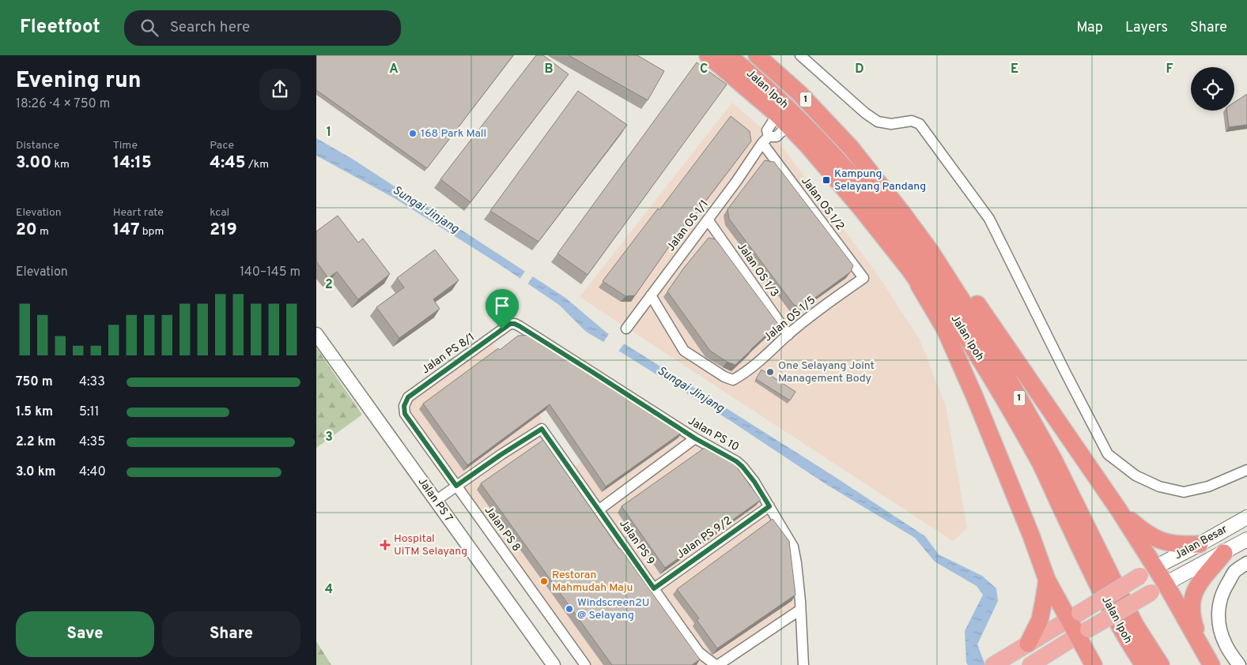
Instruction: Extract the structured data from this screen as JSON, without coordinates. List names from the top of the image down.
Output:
{
  "streets": {
    "highway": ["Jalan Ipoh", "1"],
    "main road": ["Jalan Besar"],
    "street": [
      "Jalan OS 1/2",
      "Jalan OS 1/1",
      "Jalan OS 1/3",
      "Jalan OS 1/5",
      "Jalan PS 8/1",
      "Jalan PS 10",
      "Jalan PS 7",
      "Jalan PS 8",
      "Jalan PS 9/2",
      "Jalan PS 9"
    ]
  },
  "crossings": [
    ["Jalan OS 1/2", "Jalan OS 1/1"],
    ["Jalan OS 1/2", "Jalan OS 1/5"],
    ["Jalan OS 1/1", "Jalan OS 1/3"],
    ["Jalan OS 1/1", "Jalan OS 1/5"],
    ["Jalan OS 1/3", "Jalan OS 1/5"],
    ["Jalan PS 8/1", "Jalan PS 10"],
    ["Jalan PS 8/1", "Jalan PS 8"],
    ["Jalan PS 10", "Jalan PS 9/2"],
    ["Jalan PS 8", "Jalan PS 9"],
    ["Jalan PS 9/2", "Jalan PS 9"]
  ],
  "water": ["Sungai Jinjang"],
  "places": {
    "other": [
      "168 Park Mall",
      "One Selayang Joint Management Body",
      "Restoran Mahmudah Maju",
      "Windscreen2U @ Selayang"
    ],
    "transit": ["Kampung Selayang Pandang"],
    "health": ["Hospital UiTM Selayang"]
  },
  "page": {
    "header": "Fleetfoot",
    "search": "Search here",
    "nav": ["Map", "Layers", "Share"],
    "heading": ["Evening run", "18:26 · 4 × 750 m"],
    "stats": [
      ["Distance", "3.00 km"],
      ["Time", "14:15"],
      ["Pace", "4:45 /km"],
      ["Elevation", "20 m"],
      ["Heart rate", "147 bpm"],
      ["kcal", "219"]
    ],
    "chart": ["Elevation", "140–145 m"],
    "list": [
      {
        "name": "750 m",
        "note": "4:33"
      },
      {
        "name": "1.5 km",
        "note": "5:11"
      },
      {
        "name": "2.2 km",
        "note": "4:35"
      },
      {
        "name": "3.0 km",
        "note": "4:40"
      }
    ],
    "buttons": ["Save", "Share"]
  },
  "grid": {
    "columns": [
      "A",
      "B",
      "C",
      "D",
      "E",
      "F"
    ],
    "rows": [
      "1",
      "2",
      "3",
      "4"
    ]
  }
}
